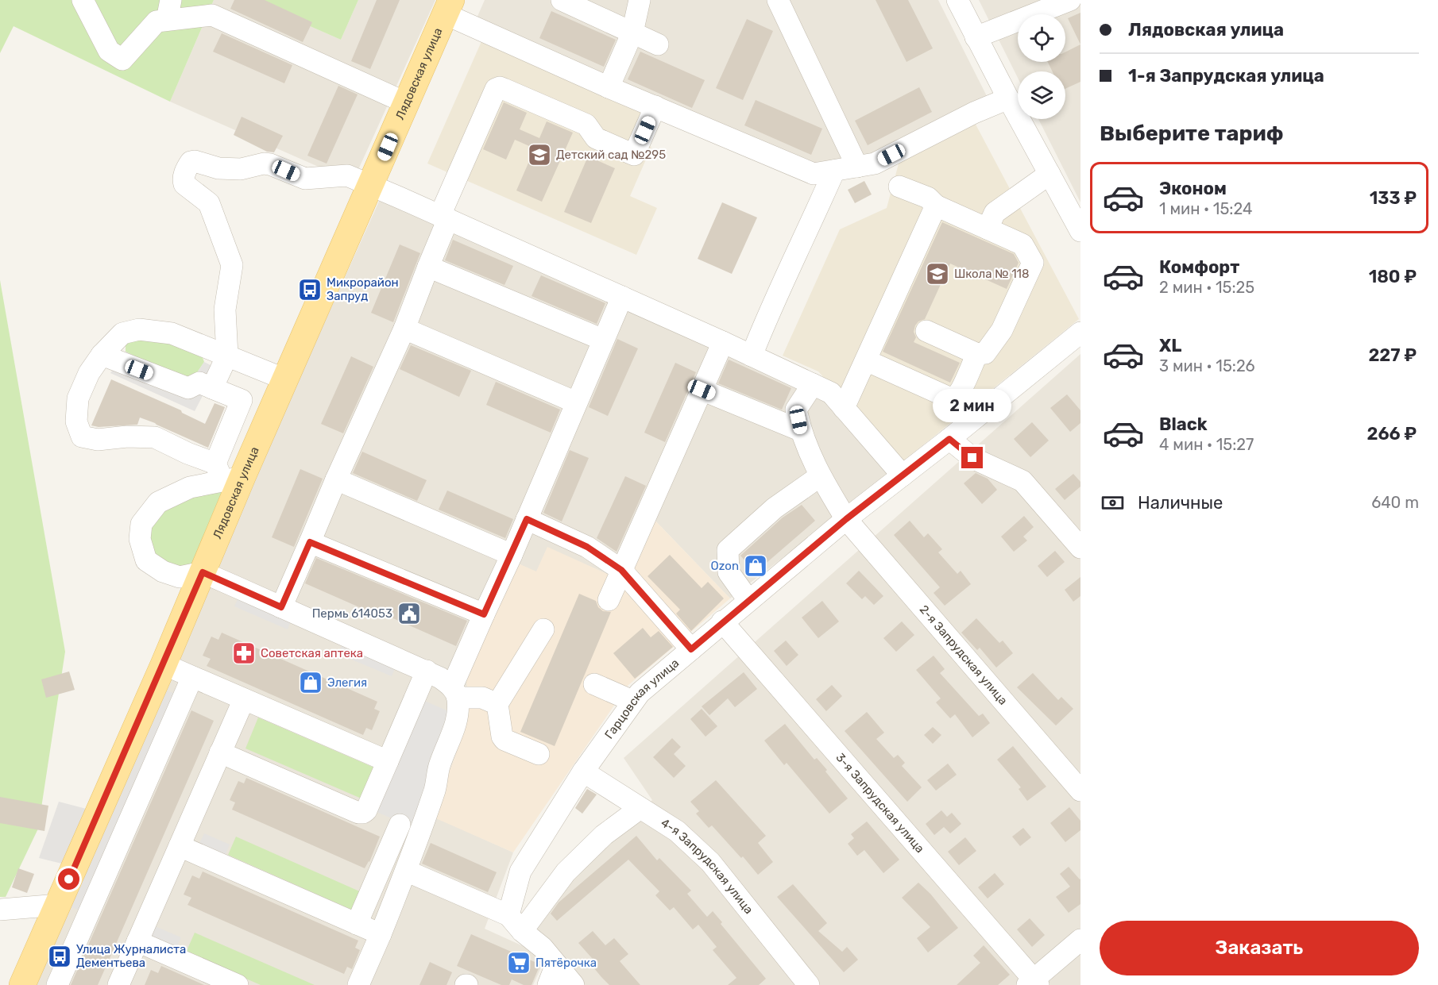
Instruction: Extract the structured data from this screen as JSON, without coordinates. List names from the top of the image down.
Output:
{
  "streets": {
    "main road": ["Лядовская улица"],
    "street": [
      "2-я Запрудская улица",
      "Гарцовская улица",
      "3-я Запрудская улица",
      "4-я Запрудская улица"
    ]
  },
  "crossings": [
    ["2-я Запрудская улица", "Гарцовская улица"],
    ["Гарцовская улица", "3-я Запрудская улица"],
    ["Гарцовская улица", "4-я Запрудская улица"]
  ],
  "places": {
    "school or university": ["Детский сад №295", "Школа № 118"],
    "bus stop": ["Микрорайон Запруд", "Улица Журналиста Дементьева"],
    "shop": ["Ozon", "Элегия"],
    "public building": ["Пермь 614053"],
    "pharmacy": ["Советская аптека"],
    "supermarket": ["Пятёрочка"]
  },
  "page": {
    "banner": ["Лядовская улица", "1-я Запрудская улица"],
    "heading": "Выберите тариф",
    "list": [
      {
        "name": "Эконом",
        "note": "1 мин · 15:24",
        "value": "133 ₽"
      },
      {
        "name": "Комфорт",
        "note": "2 мин · 15:25",
        "value": "180 ₽"
      },
      {
        "name": "XL",
        "note": "3 мин · 15:26",
        "value": "227 ₽"
      },
      {
        "name": "Black",
        "note": "4 мин · 15:27",
        "value": "266 ₽"
      }
    ],
    "bubble": "2 мин",
    "pay": ["Наличные", "640 m"],
    "buttons": "Заказать"
  }
}
